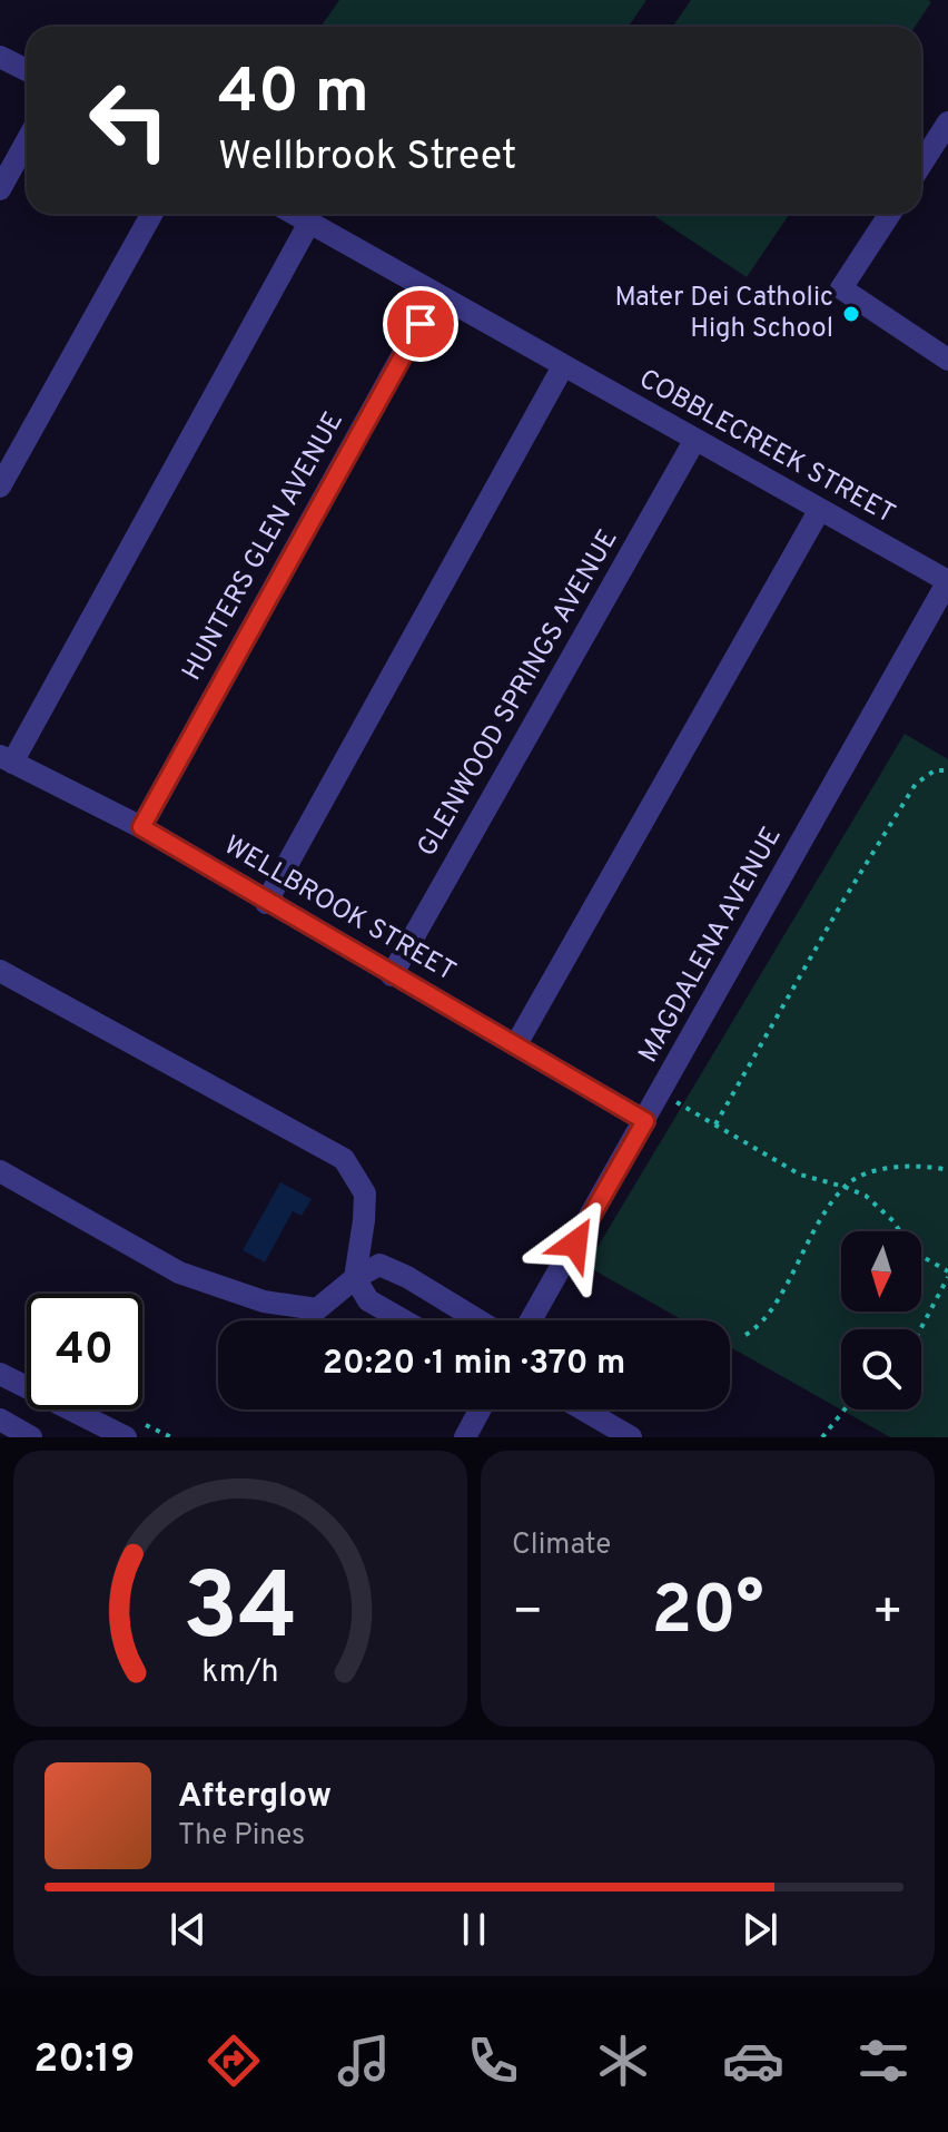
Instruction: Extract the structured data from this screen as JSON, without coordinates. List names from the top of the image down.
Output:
{
  "streets": {
    "street": [
      "COBBLECREEK STREET",
      "HUNTERS GLEN AVENUE",
      "GLENWOOD SPRINGS AVENUE",
      "WELLBROOK STREET",
      "MAGDALENA AVENUE"
    ]
  },
  "crossings": [
    ["COBBLECREEK STREET", "HUNTERS GLEN AVENUE"],
    ["COBBLECREEK STREET", "GLENWOOD SPRINGS AVENUE"],
    ["COBBLECREEK STREET", "MAGDALENA AVENUE"],
    ["HUNTERS GLEN AVENUE", "WELLBROOK STREET"],
    ["GLENWOOD SPRINGS AVENUE", "WELLBROOK STREET"],
    ["WELLBROOK STREET", "MAGDALENA AVENUE"]
  ],
  "places": ["Mater Dei Catholic High School"],
  "north": "bottom",
  "page": {
    "turn": ["40 m", "Wellbrook Street"],
    "limit": "40",
    "trip": "20:20 · 1 min · 370 m",
    "tile": "Climate",
    "heat": ["−", "20°", "+"],
    "song": ["Afterglow", "The Pines"],
    "tabs": "20:19",
    "gauge": ["34", "km/h"]
  }
}
